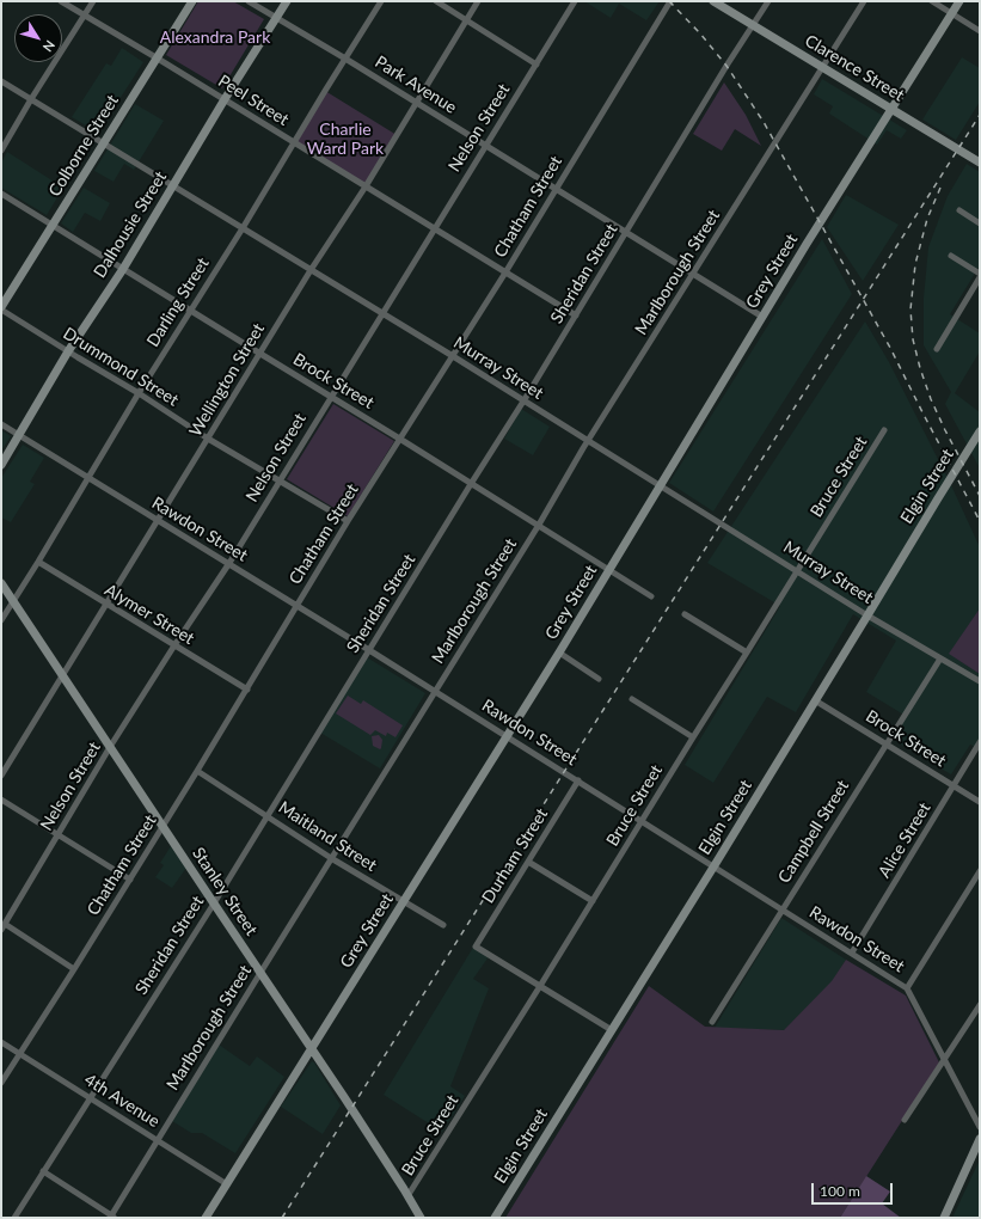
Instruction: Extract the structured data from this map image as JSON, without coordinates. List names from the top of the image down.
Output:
{
  "streets": {
    "main road": [
      "Clarence Street",
      "Colborne Street",
      "Dalhousie Street",
      "Grey Street",
      "Elgin Street",
      "Stanley Street"
    ],
    "street": [
      "Park Avenue",
      "Peel Street",
      "Nelson Street",
      "Chatham Street",
      "Marlborough Street",
      "Sheridan Street",
      "Darling Street",
      "Drummond Street",
      "Murray Street",
      "Wellington Street",
      "Brock Street",
      "Bruce Street",
      "Rawdon Street",
      "Alymer Street",
      "Campbell Street",
      "Maitland Street",
      "Alice Street",
      "Durham Street",
      "4th Avenue"
    ]
  },
  "crossings": [
    ["Clarence Street", "Grey Street"],
    ["Clarence Street", "Marlborough Street"],
    ["Clarence Street", "Sheridan Street"],
    ["Park Avenue", "Nelson Street"],
    ["Park Avenue", "Chatham Street"],
    ["Park Avenue", "Dalhousie Street"],
    ["Park Avenue", "Grey Street"],
    ["Park Avenue", "Marlborough Street"],
    ["Park Avenue", "Sheridan Street"],
    ["Park Avenue", "Darling Street"],
    ["Park Avenue", "Wellington Street"],
    ["Peel Street", "Nelson Street"],
    ["Peel Street", "Colborne Street"],
    ["Peel Street", "Chatham Street"],
    ["Peel Street", "Dalhousie Street"],
    ["Peel Street", "Sheridan Street"],
    ["Peel Street", "Darling Street"],
    ["Peel Street", "Wellington Street"],
    ["Nelson Street", "Drummond Street"],
    ["Nelson Street", "Murray Street"],
    ["Nelson Street", "Brock Street"],
    ["Nelson Street", "Rawdon Street"],
    ["Nelson Street", "Alymer Street"],
    ["Nelson Street", "Stanley Street"],
    ["Colborne Street", "Drummond Street"],
    ["Colborne Street", "Murray Street"],
    ["Colborne Street", "Brock Street"],
    ["Chatham Street", "Drummond Street"],
    ["Chatham Street", "Murray Street"],
    ["Chatham Street", "Brock Street"],
    ["Chatham Street", "Rawdon Street"],
    ["Chatham Street", "Alymer Street"],
    ["Chatham Street", "Maitland Street"],
    ["Chatham Street", "Stanley Street"],
    ["Chatham Street", "4th Avenue"],
    ["Dalhousie Street", "Drummond Street"],
    ["Dalhousie Street", "Murray Street"],
    ["Dalhousie Street", "Brock Street"],
    ["Dalhousie Street", "Rawdon Street"],
    ["Grey Street", "Murray Street"],
    ["Grey Street", "Brock Street"],
    ["Grey Street", "Rawdon Street"],
    ["Grey Street", "Maitland Street"],
    ["Grey Street", "Stanley Street"],
    ["Grey Street", "4th Avenue"],
    ["Marlborough Street", "Murray Street"],
    ["Marlborough Street", "Brock Street"],
    ["Marlborough Street", "Rawdon Street"],
    ["Marlborough Street", "Maitland Street"],
    ["Marlborough Street", "Stanley Street"],
    ["Marlborough Street", "4th Avenue"],
    ["Sheridan Street", "Murray Street"],
    ["Sheridan Street", "Brock Street"],
    ["Sheridan Street", "Rawdon Street"],
    ["Sheridan Street", "Maitland Street"],
    ["Sheridan Street", "Stanley Street"],
    ["Sheridan Street", "4th Avenue"],
    ["Darling Street", "Drummond Street"],
    ["Darling Street", "Murray Street"],
    ["Darling Street", "Brock Street"],
    ["Darling Street", "Rawdon Street"],
    ["Darling Street", "Alymer Street"],
    ["Darling Street", "Stanley Street"],
    ["Drummond Street", "Wellington Street"],
    ["Murray Street", "Wellington Street"],
    ["Murray Street", "Bruce Street"],
    ["Murray Street", "Elgin Street"],
    ["Murray Street", "Campbell Street"],
    ["Wellington Street", "Brock Street"],
    ["Wellington Street", "Rawdon Street"],
    ["Wellington Street", "Alymer Street"],
    ["Wellington Street", "Stanley Street"],
    ["Brock Street", "Elgin Street"],
    ["Brock Street", "Campbell Street"],
    ["Brock Street", "Alice Street"],
    ["Bruce Street", "Rawdon Street"],
    ["Bruce Street", "Durham Street"],
    ["Bruce Street", "Stanley Street"],
    ["Elgin Street", "Rawdon Street"],
    ["Rawdon Street", "Campbell Street"],
    ["Rawdon Street", "Alice Street"],
    ["Rawdon Street", "Durham Street"]
  ],
  "parks": ["Alexandra Park", "Charlie Ward Park"],
  "scale_bar": "100 m",
  "north": "bottom right"
}
